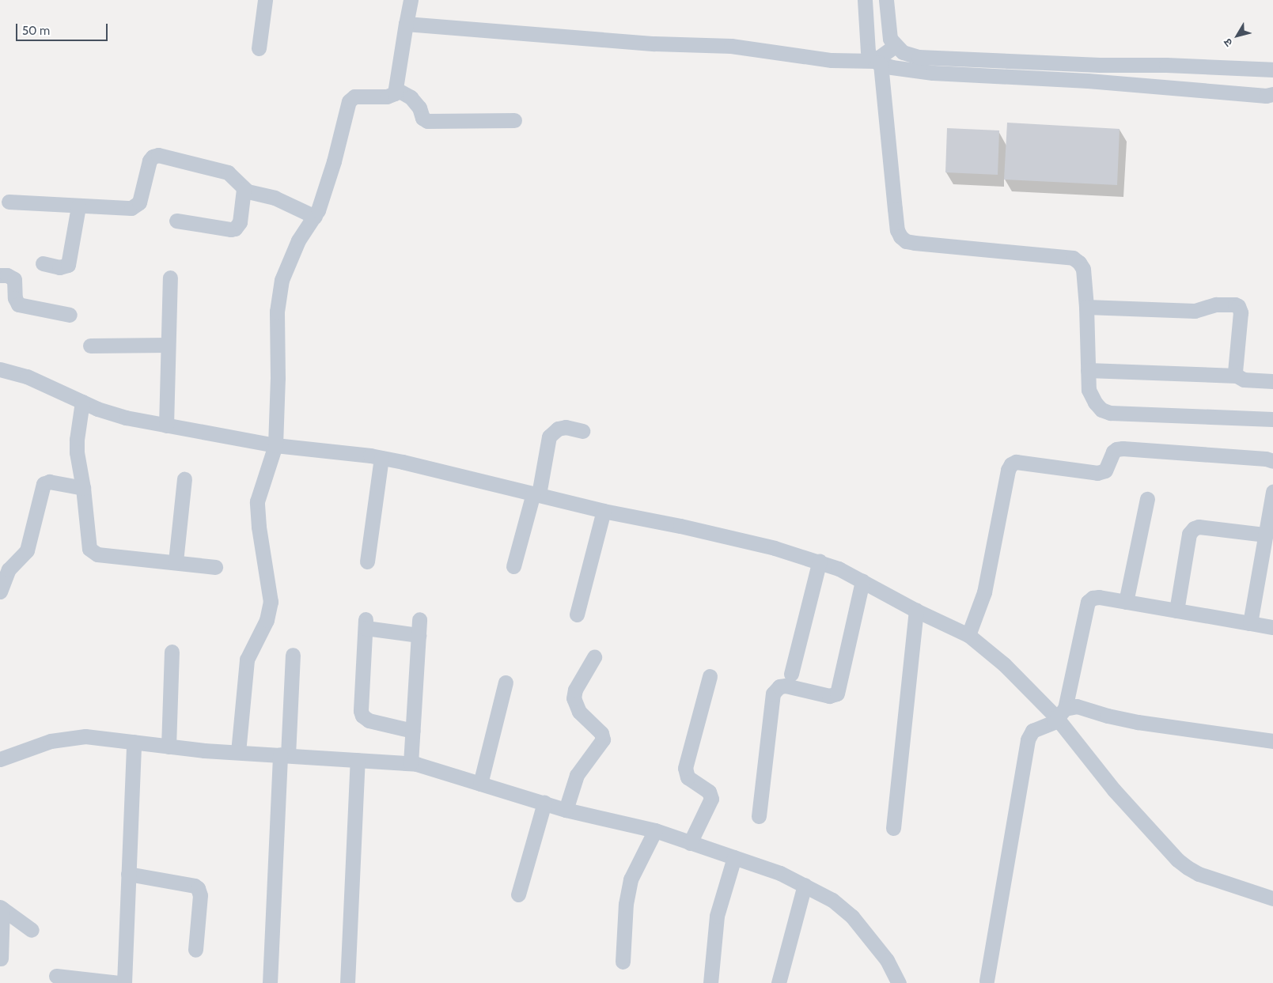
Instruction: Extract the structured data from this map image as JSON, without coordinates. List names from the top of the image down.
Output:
{
  "scale_bar": "50 m",
  "north": "bottom left"
}
